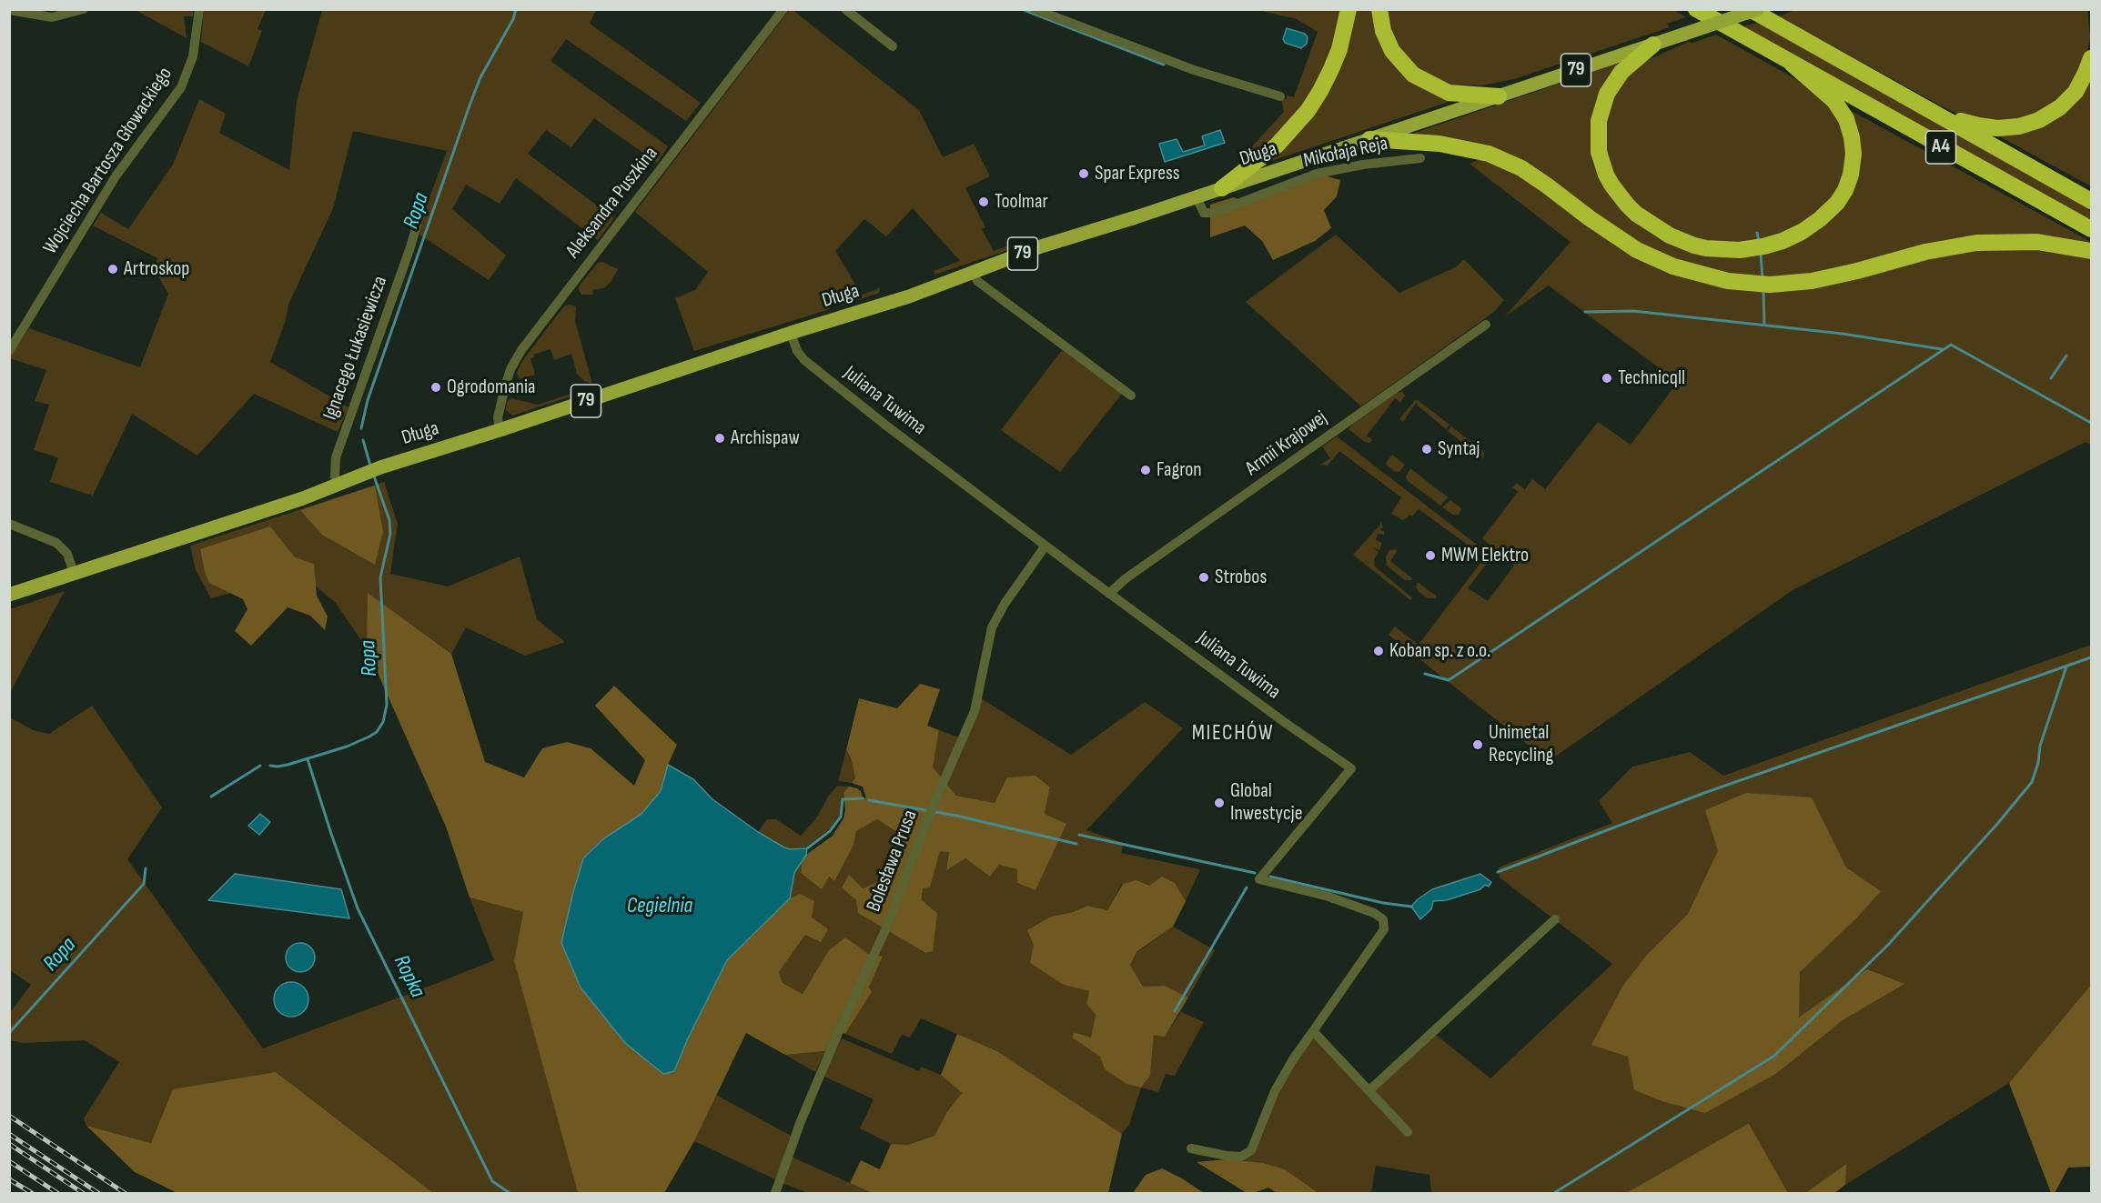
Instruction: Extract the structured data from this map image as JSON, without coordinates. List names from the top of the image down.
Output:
{
  "streets": {
    "highway": ["A4"],
    "main road": ["79", "Długa"],
    "street": [
      "Mikołaja Reja",
      "Wojciecha Bartosza Głowackiego",
      "Aleksandra Puszkina",
      "Ignacego Łukasiewicza",
      "Juliana Tuwima",
      "Armii Krajowej",
      "Bolesława Prusa"
    ]
  },
  "crossings": [
    ["Mikołaja Reja", "Długa"],
    ["Długa", "Aleksandra Puszkina"],
    ["Długa", "Ignacego Łukasiewicza"],
    ["Długa", "Juliana Tuwima"],
    ["Juliana Tuwima", "Armii Krajowej"],
    ["Juliana Tuwima", "Bolesława Prusa"]
  ],
  "districts": ["MIECHÓW"],
  "water": ["Ropa", "Cegielnia", "Ropka"],
  "places": [
    "Spar Express",
    "Toolmar",
    "Artroskop",
    "Technicqll",
    "Ogrodomania",
    "Archispaw",
    "Syntaj",
    "Fagron",
    "MWM Elektro",
    "Strobos",
    "Koban sp. z o.o.",
    "Unimetal Recycling",
    "Global Inwestycje"
  ]
}
